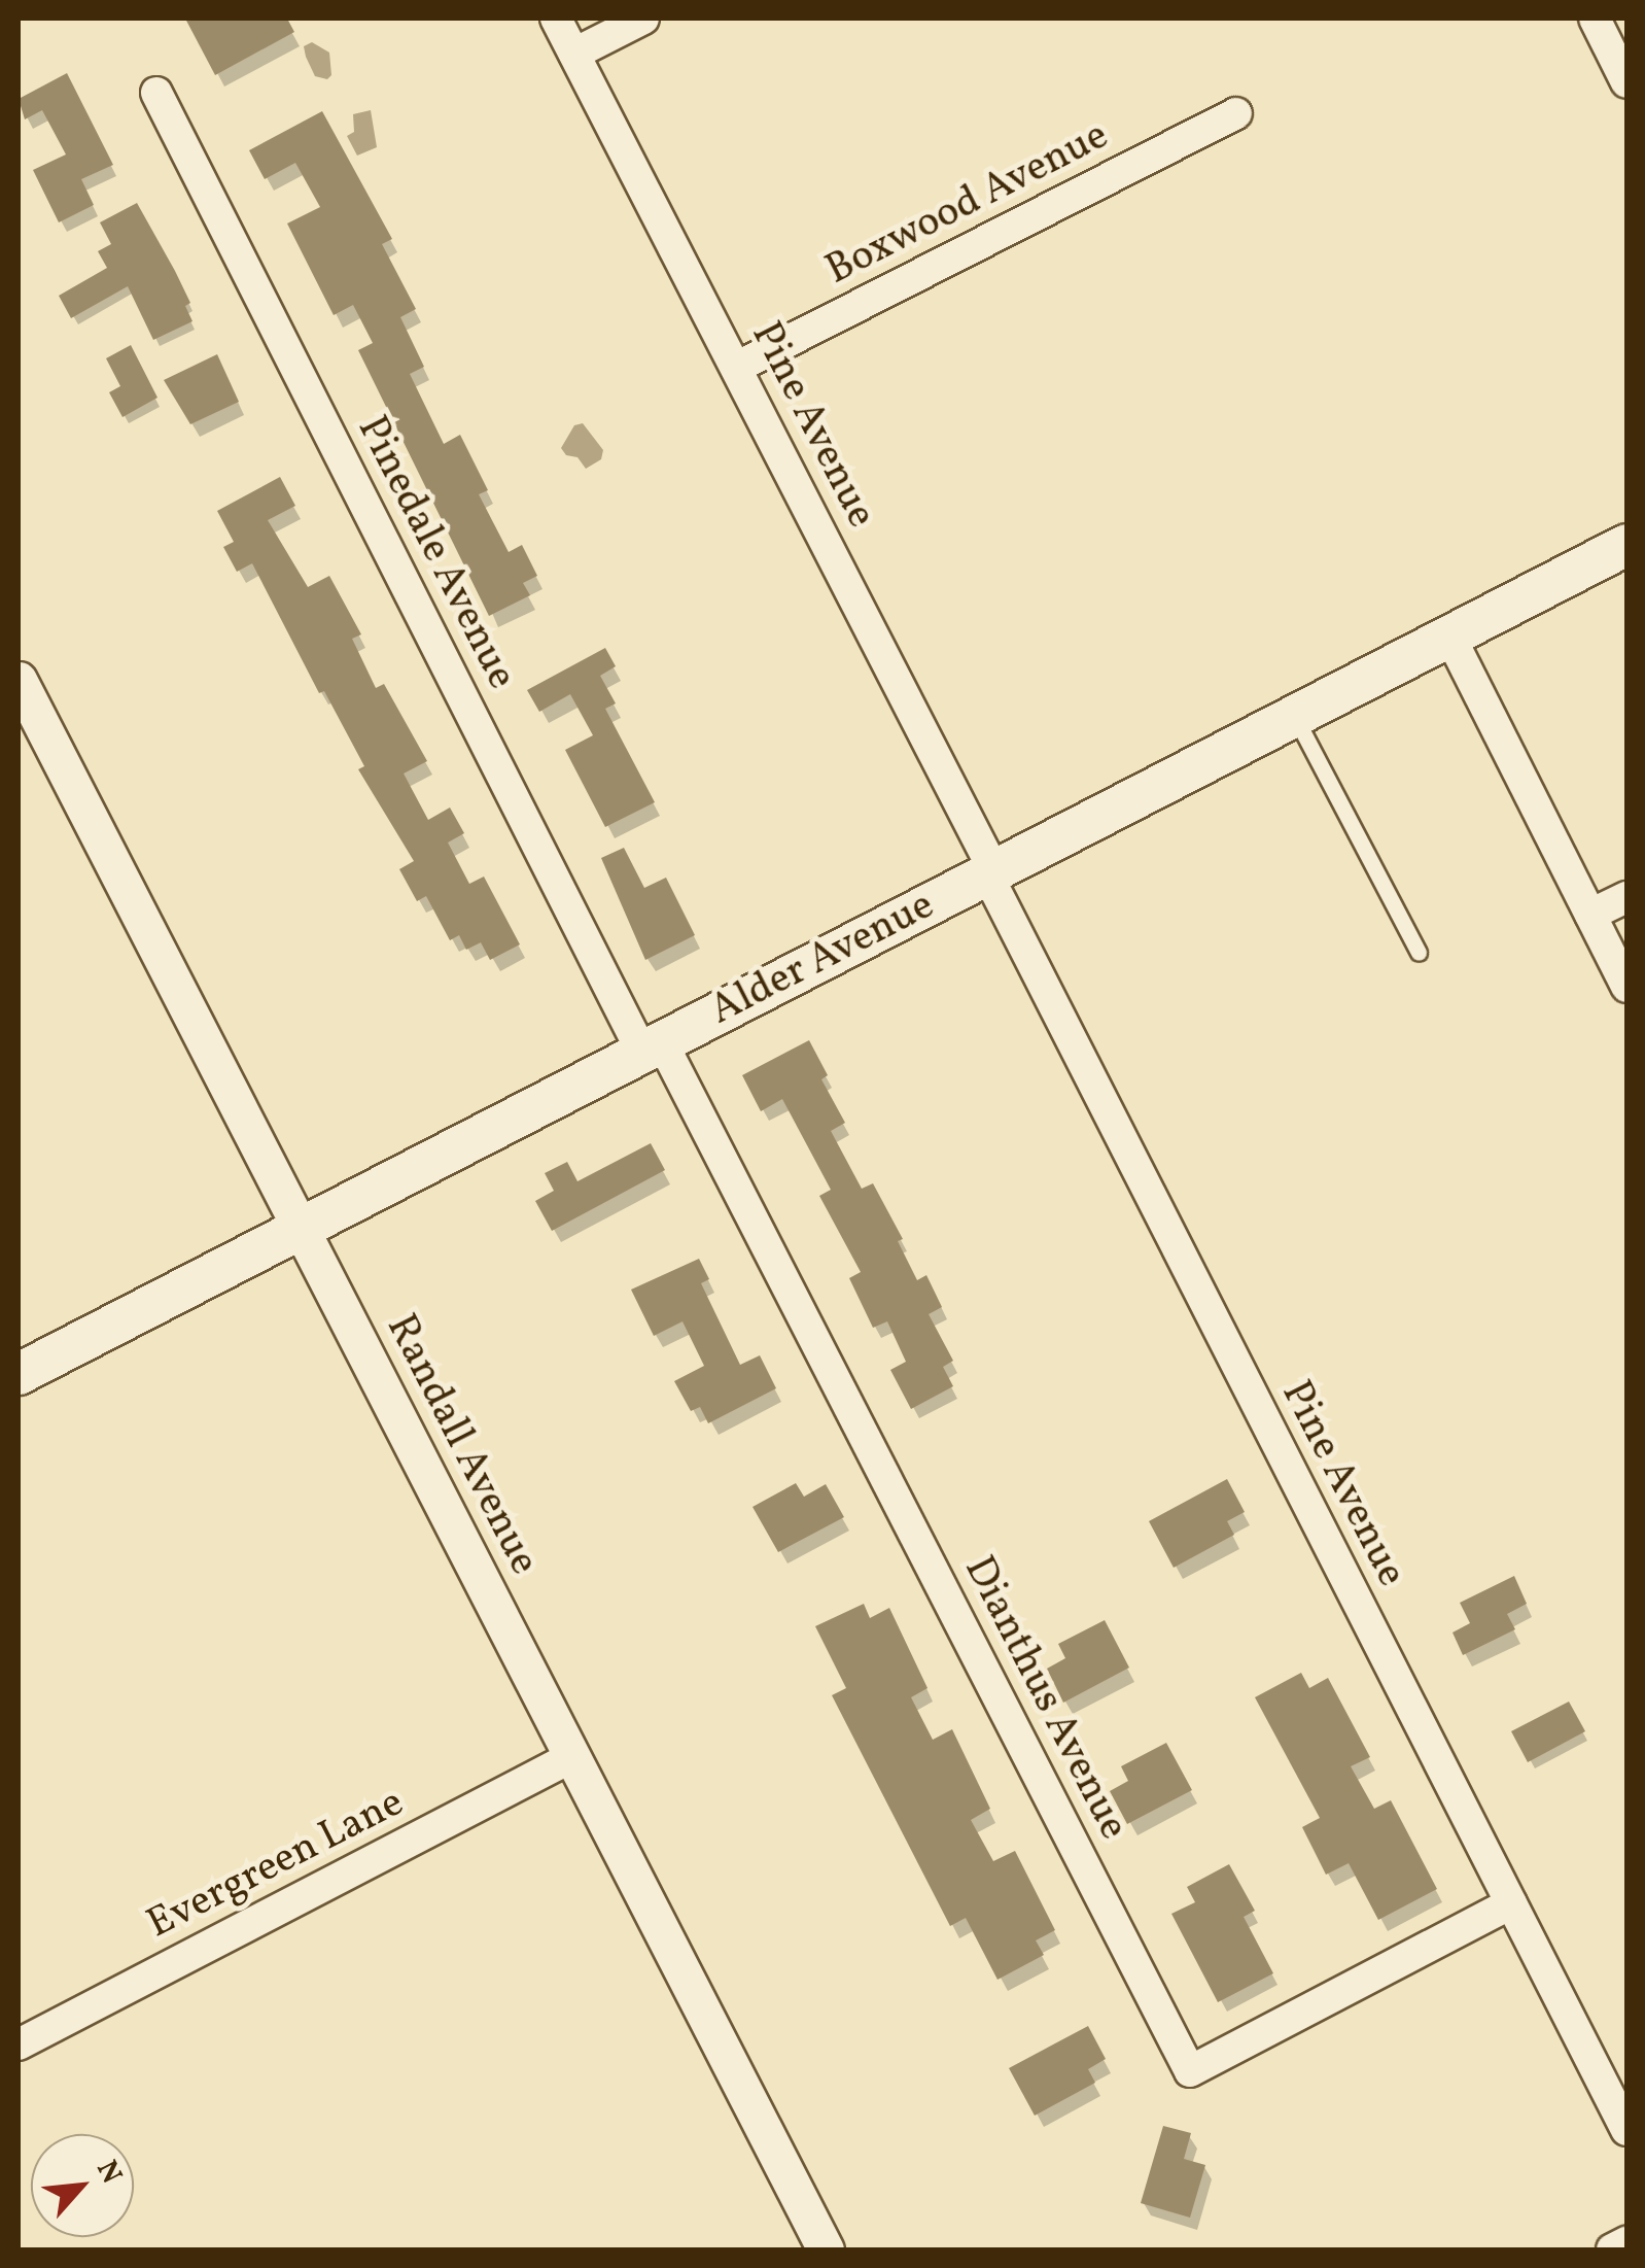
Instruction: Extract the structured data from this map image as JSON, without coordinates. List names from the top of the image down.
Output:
{
  "streets": {
    "main road": ["Alder Avenue"],
    "street": [
      "Boxwood Avenue",
      "Pine Avenue",
      "Pinedale Avenue",
      "Randall Avenue",
      "Dianthus Avenue",
      "Evergreen Lane"
    ]
  },
  "crossings": [
    ["Boxwood Avenue", "Pine Avenue"],
    ["Pine Avenue", "Alder Avenue"],
    ["Pine Avenue", "Dianthus Avenue"],
    ["Pinedale Avenue", "Alder Avenue"],
    ["Pinedale Avenue", "Dianthus Avenue"],
    ["Alder Avenue", "Randall Avenue"],
    ["Alder Avenue", "Dianthus Avenue"],
    ["Randall Avenue", "Evergreen Lane"]
  ],
  "north": "top right"
}
